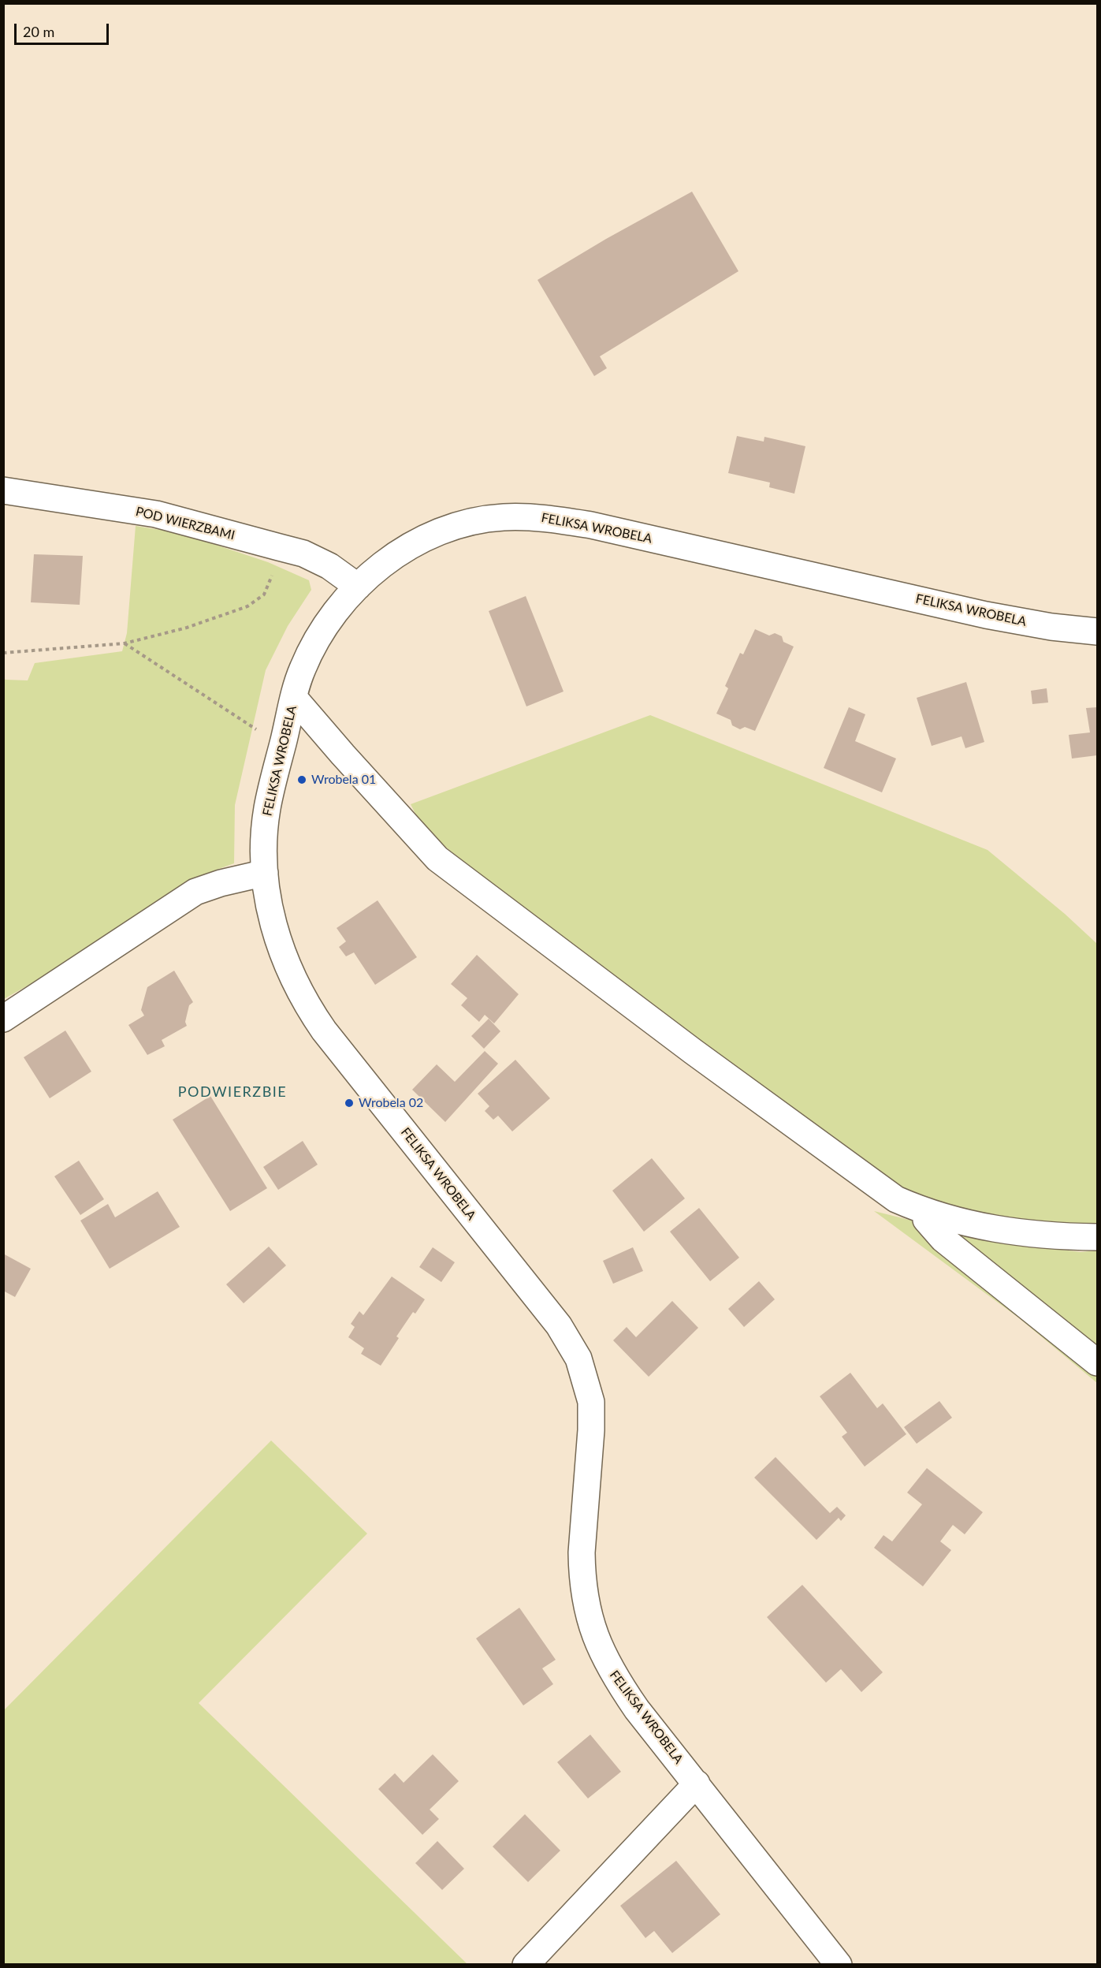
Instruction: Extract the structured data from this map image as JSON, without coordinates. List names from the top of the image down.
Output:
{
  "streets": {
    "street": ["POD WIERZBAMI", "FELIKSA WROBELA"]
  },
  "crossings": [
    ["POD WIERZBAMI", "FELIKSA WROBELA"]
  ],
  "districts": ["PODWIERZBIE"],
  "places": ["Wrobela 01", "Wrobela 02"],
  "scale_bar": "20 m"
}
